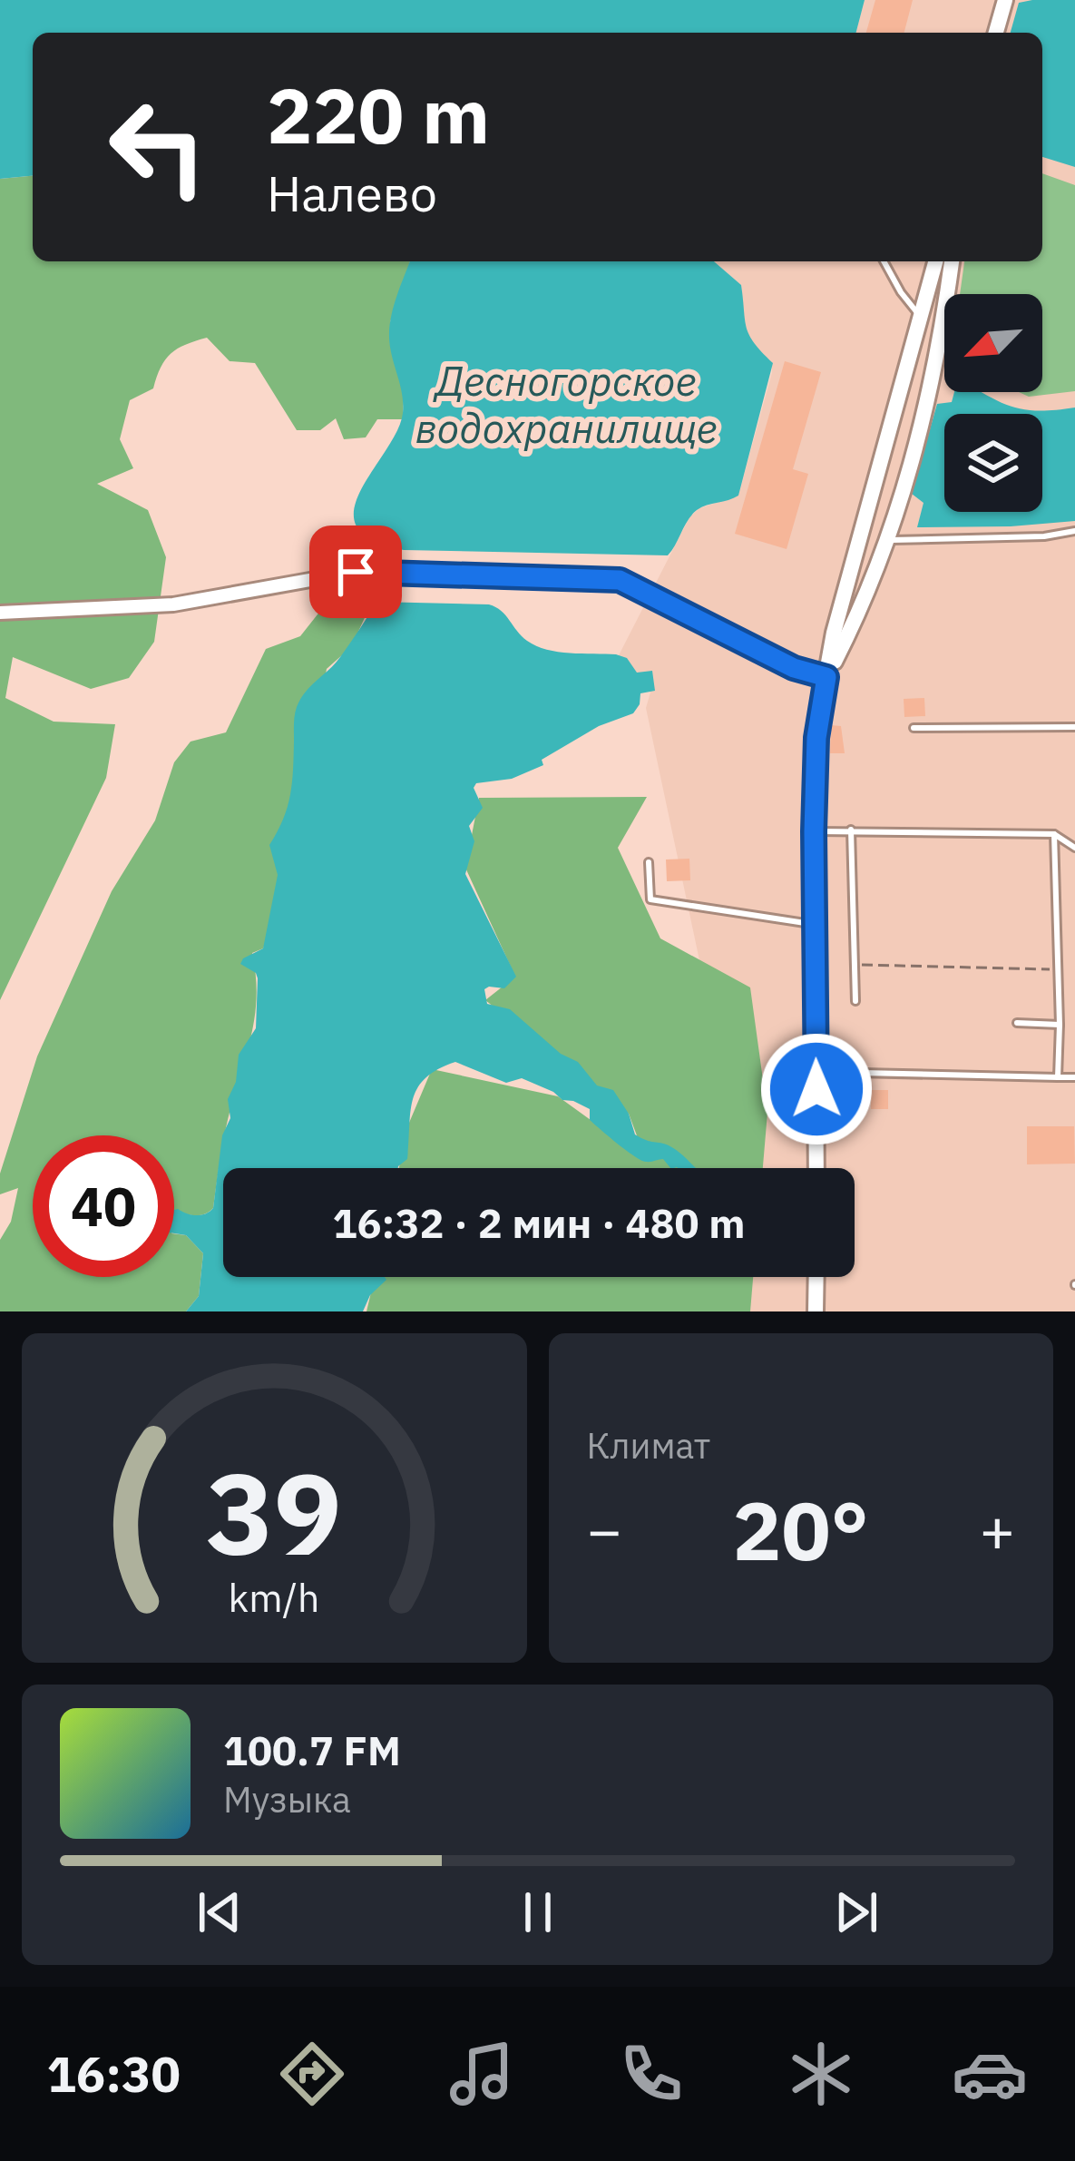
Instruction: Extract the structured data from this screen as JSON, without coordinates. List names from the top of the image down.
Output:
{
  "water": ["Десногорское водохранилище"],
  "north": "bottom left",
  "page": {
    "turn": ["220 m", "Налево"],
    "limit": "40",
    "trip": "16:32 · 2 мин · 480 m",
    "tile": "Климат",
    "heat": ["−", "20°", "+"],
    "song": ["100.7 FM", "Музыка"],
    "tabs": "16:30",
    "gauge": ["39", "km/h"]
  }
}
